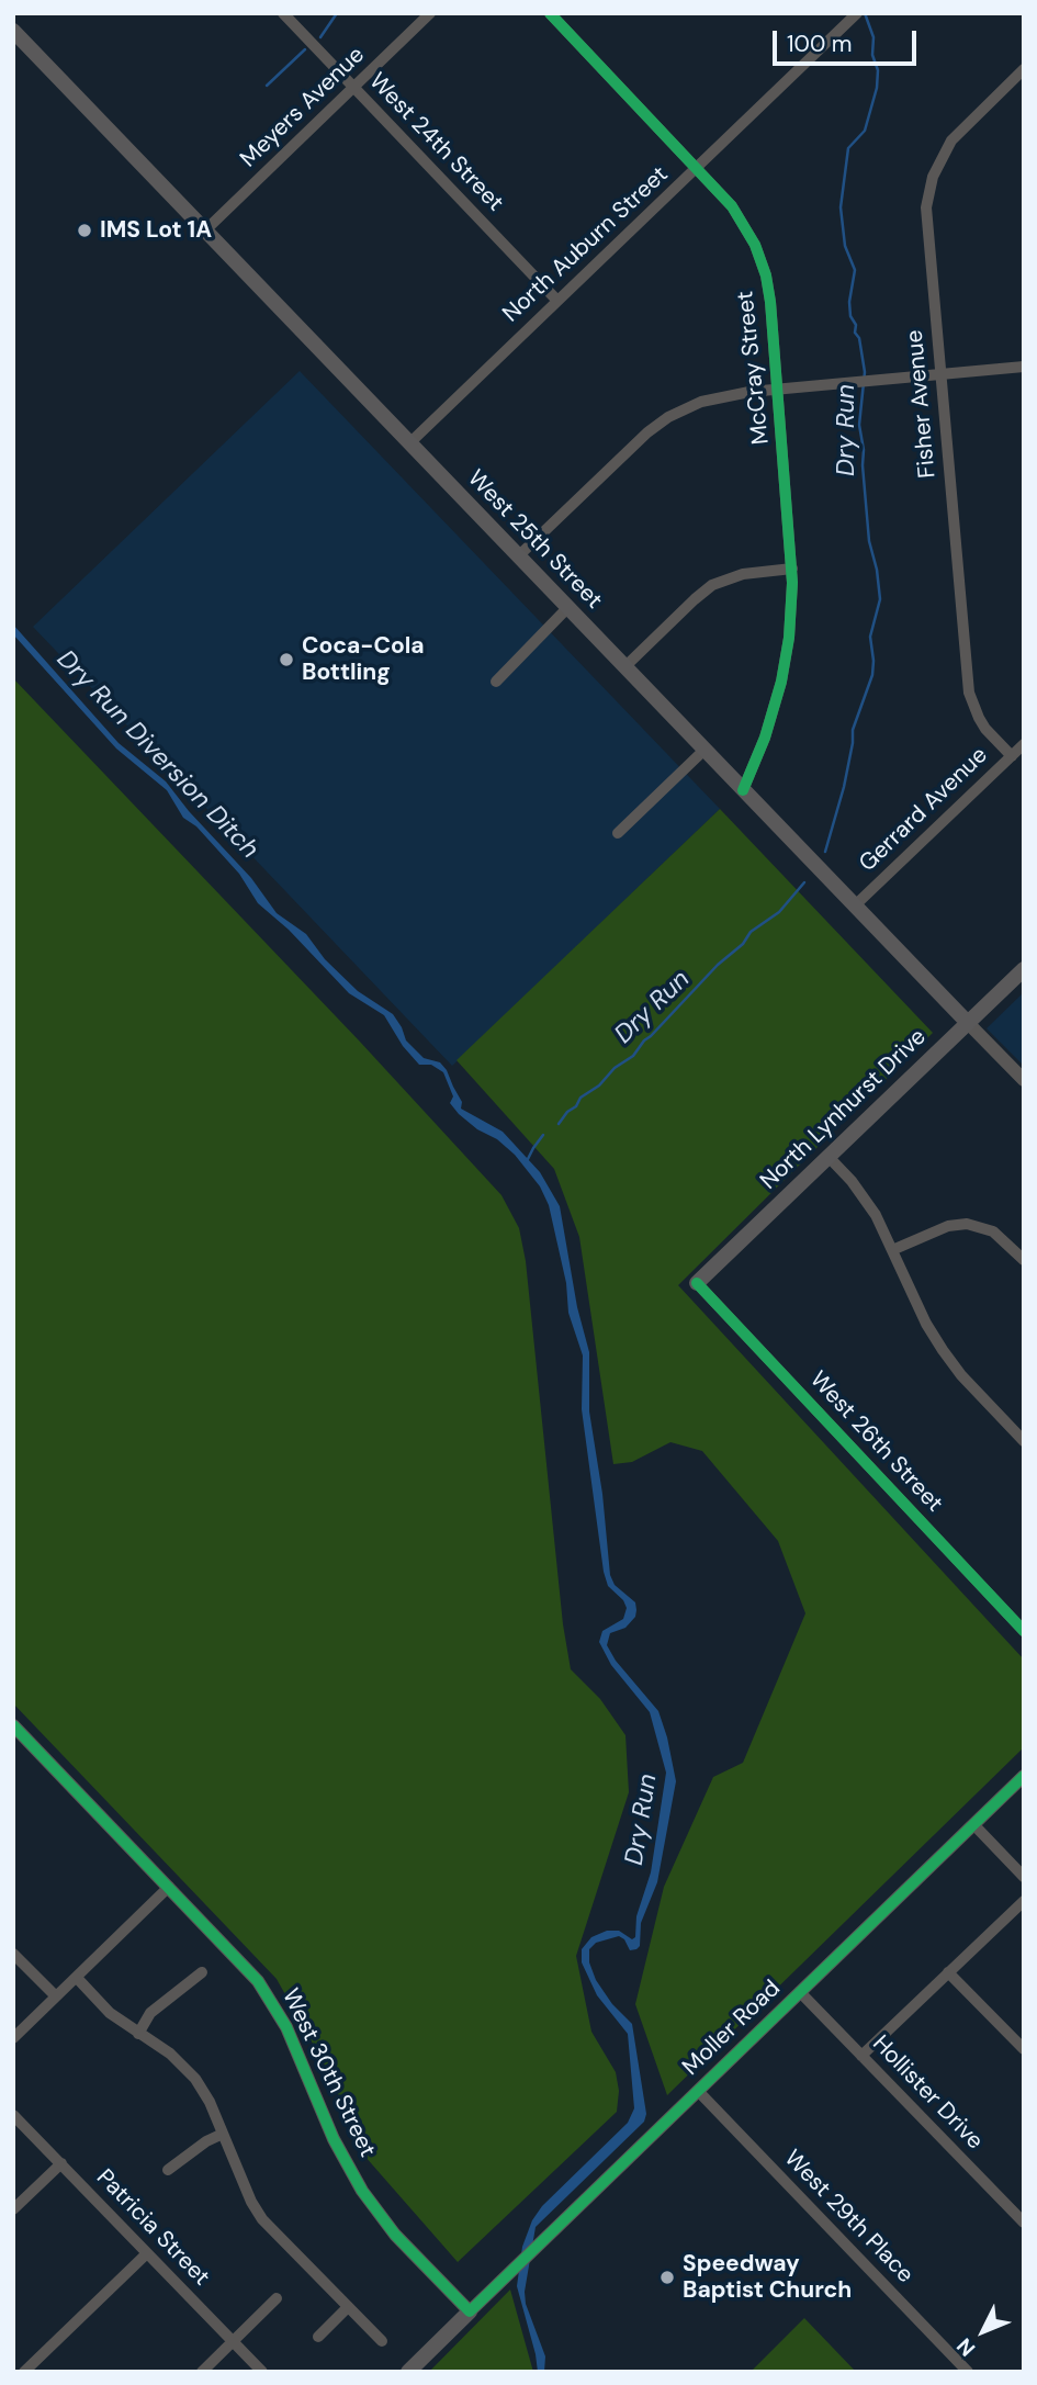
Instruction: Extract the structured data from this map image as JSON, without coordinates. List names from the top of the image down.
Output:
{
  "streets": {
    "main road": ["West 25th Street", "North Lynhurst Drive", "Moller Road"],
    "street": [
      "Meyers Avenue",
      "West 24th Street",
      "North Auburn Street",
      "McCray Street",
      "Fisher Avenue",
      "Gerrard Avenue",
      "West 26th Street",
      "West 30th Street",
      "Hollister Drive",
      "West 29th Place",
      "Patricia Street"
    ]
  },
  "crossings": [
    ["Meyers Avenue", "West 24th Street"],
    ["Meyers Avenue", "West 25th Street"],
    ["West 24th Street", "North Auburn Street"],
    ["North Auburn Street", "McCray Street"],
    ["North Auburn Street", "West 25th Street"],
    ["McCray Street", "West 25th Street"],
    ["Fisher Avenue", "Gerrard Avenue"],
    ["West 25th Street", "Gerrard Avenue"],
    ["West 25th Street", "North Lynhurst Drive"],
    ["North Lynhurst Drive", "West 26th Street"],
    ["Moller Road", "West 30th Street"],
    ["Moller Road", "Hollister Drive"],
    ["Moller Road", "West 29th Place"]
  ],
  "water": ["Dry Run", "Dry Run Diversion Ditch"],
  "places": ["IMS Lot 1A", "Coca-Cola Bottling", "Speedway Baptist Church"],
  "scale_bar": "100 m",
  "north": "bottom left"
}
